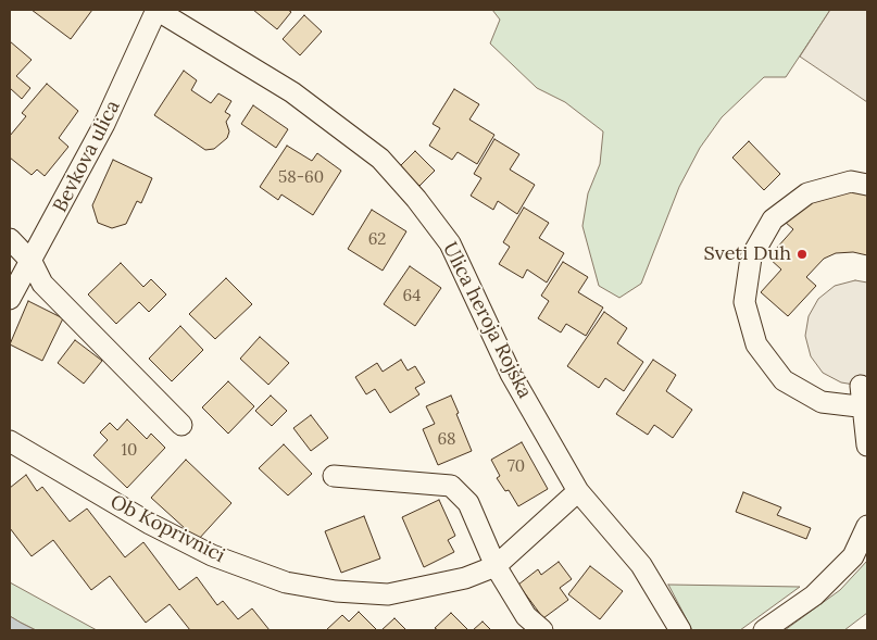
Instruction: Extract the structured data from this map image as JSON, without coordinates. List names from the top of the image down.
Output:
{
  "streets": {
    "street": ["Bevkova ulica", "Ulica heroja Rojška", "Ob Koprivnici"]
  },
  "crossings": [
    ["Bevkova ulica", "Ulica heroja Rojška"],
    ["Ulica heroja Rojška", "Ob Koprivnici"]
  ],
  "places": ["Sveti Duh"],
  "house_numbers": [
    "58-60",
    "62",
    "64",
    "68",
    "10",
    "70"
  ]
}
